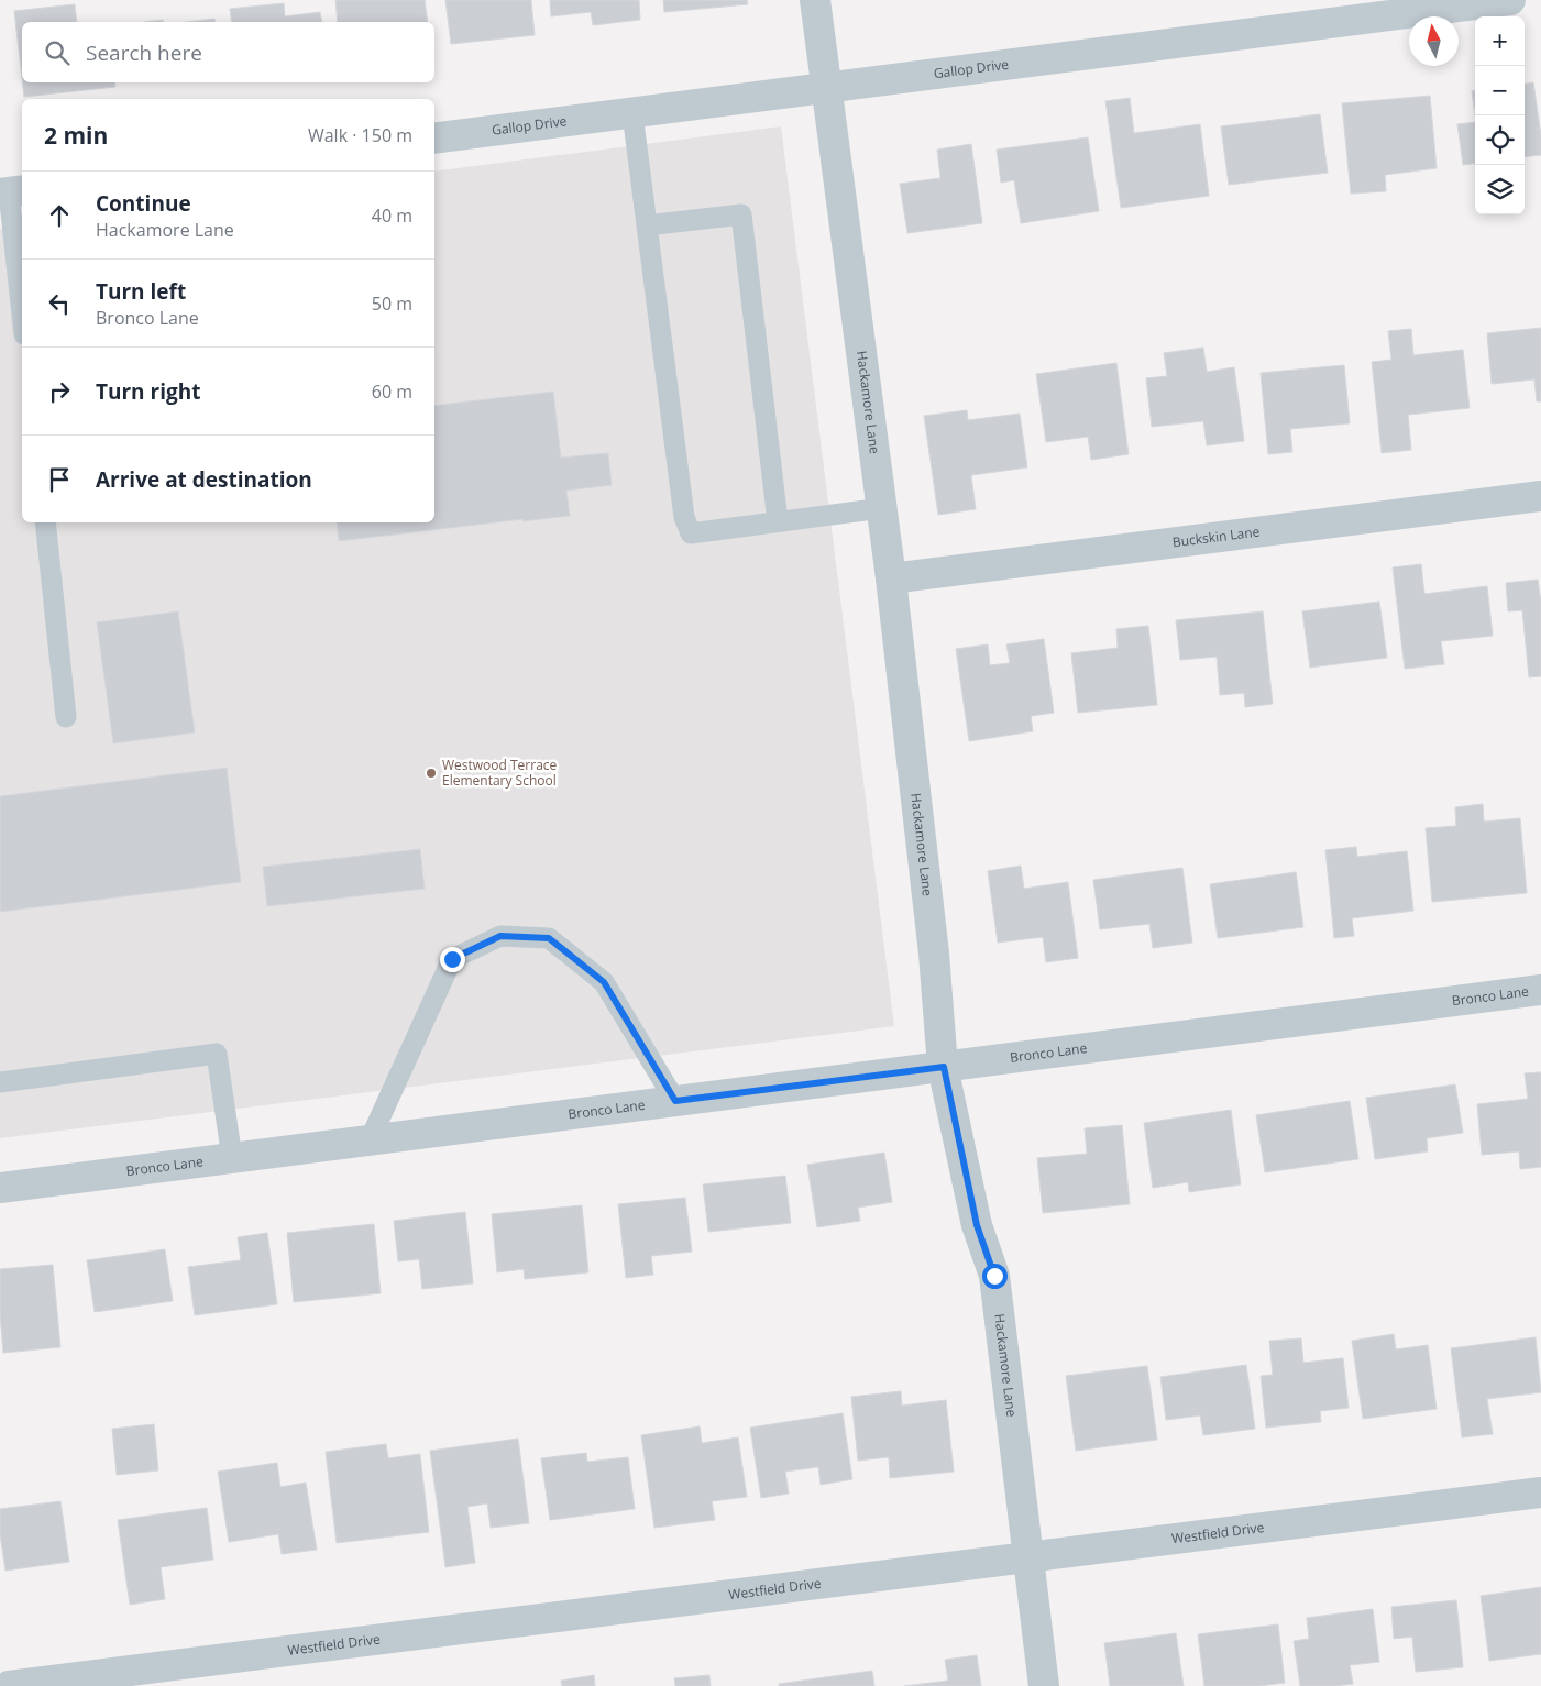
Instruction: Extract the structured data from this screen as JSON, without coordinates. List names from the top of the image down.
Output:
{
  "streets": {
    "street": [
      "Gallop Drive",
      "Hackamore Lane",
      "Buckskin Lane",
      "Bronco Lane",
      "Westfield Drive"
    ]
  },
  "crossings": [
    ["Gallop Drive", "Hackamore Lane"],
    ["Hackamore Lane", "Buckskin Lane"],
    ["Hackamore Lane", "Bronco Lane"],
    ["Hackamore Lane", "Westfield Drive"]
  ],
  "places": ["Westwood Terrace Elementary School"],
  "north": "top",
  "page": {
    "map_buttons": ["+", "−"],
    "search": "Search here",
    "heading": ["2 min", "Walk · 150 m"],
    "list": [
      ["Continue", "Hackamore Lane", "40 m"],
      ["Turn left", "Bronco Lane", "50 m"],
      ["Turn right", "60 m"],
      "Arrive at destination"
    ]
  }
}
